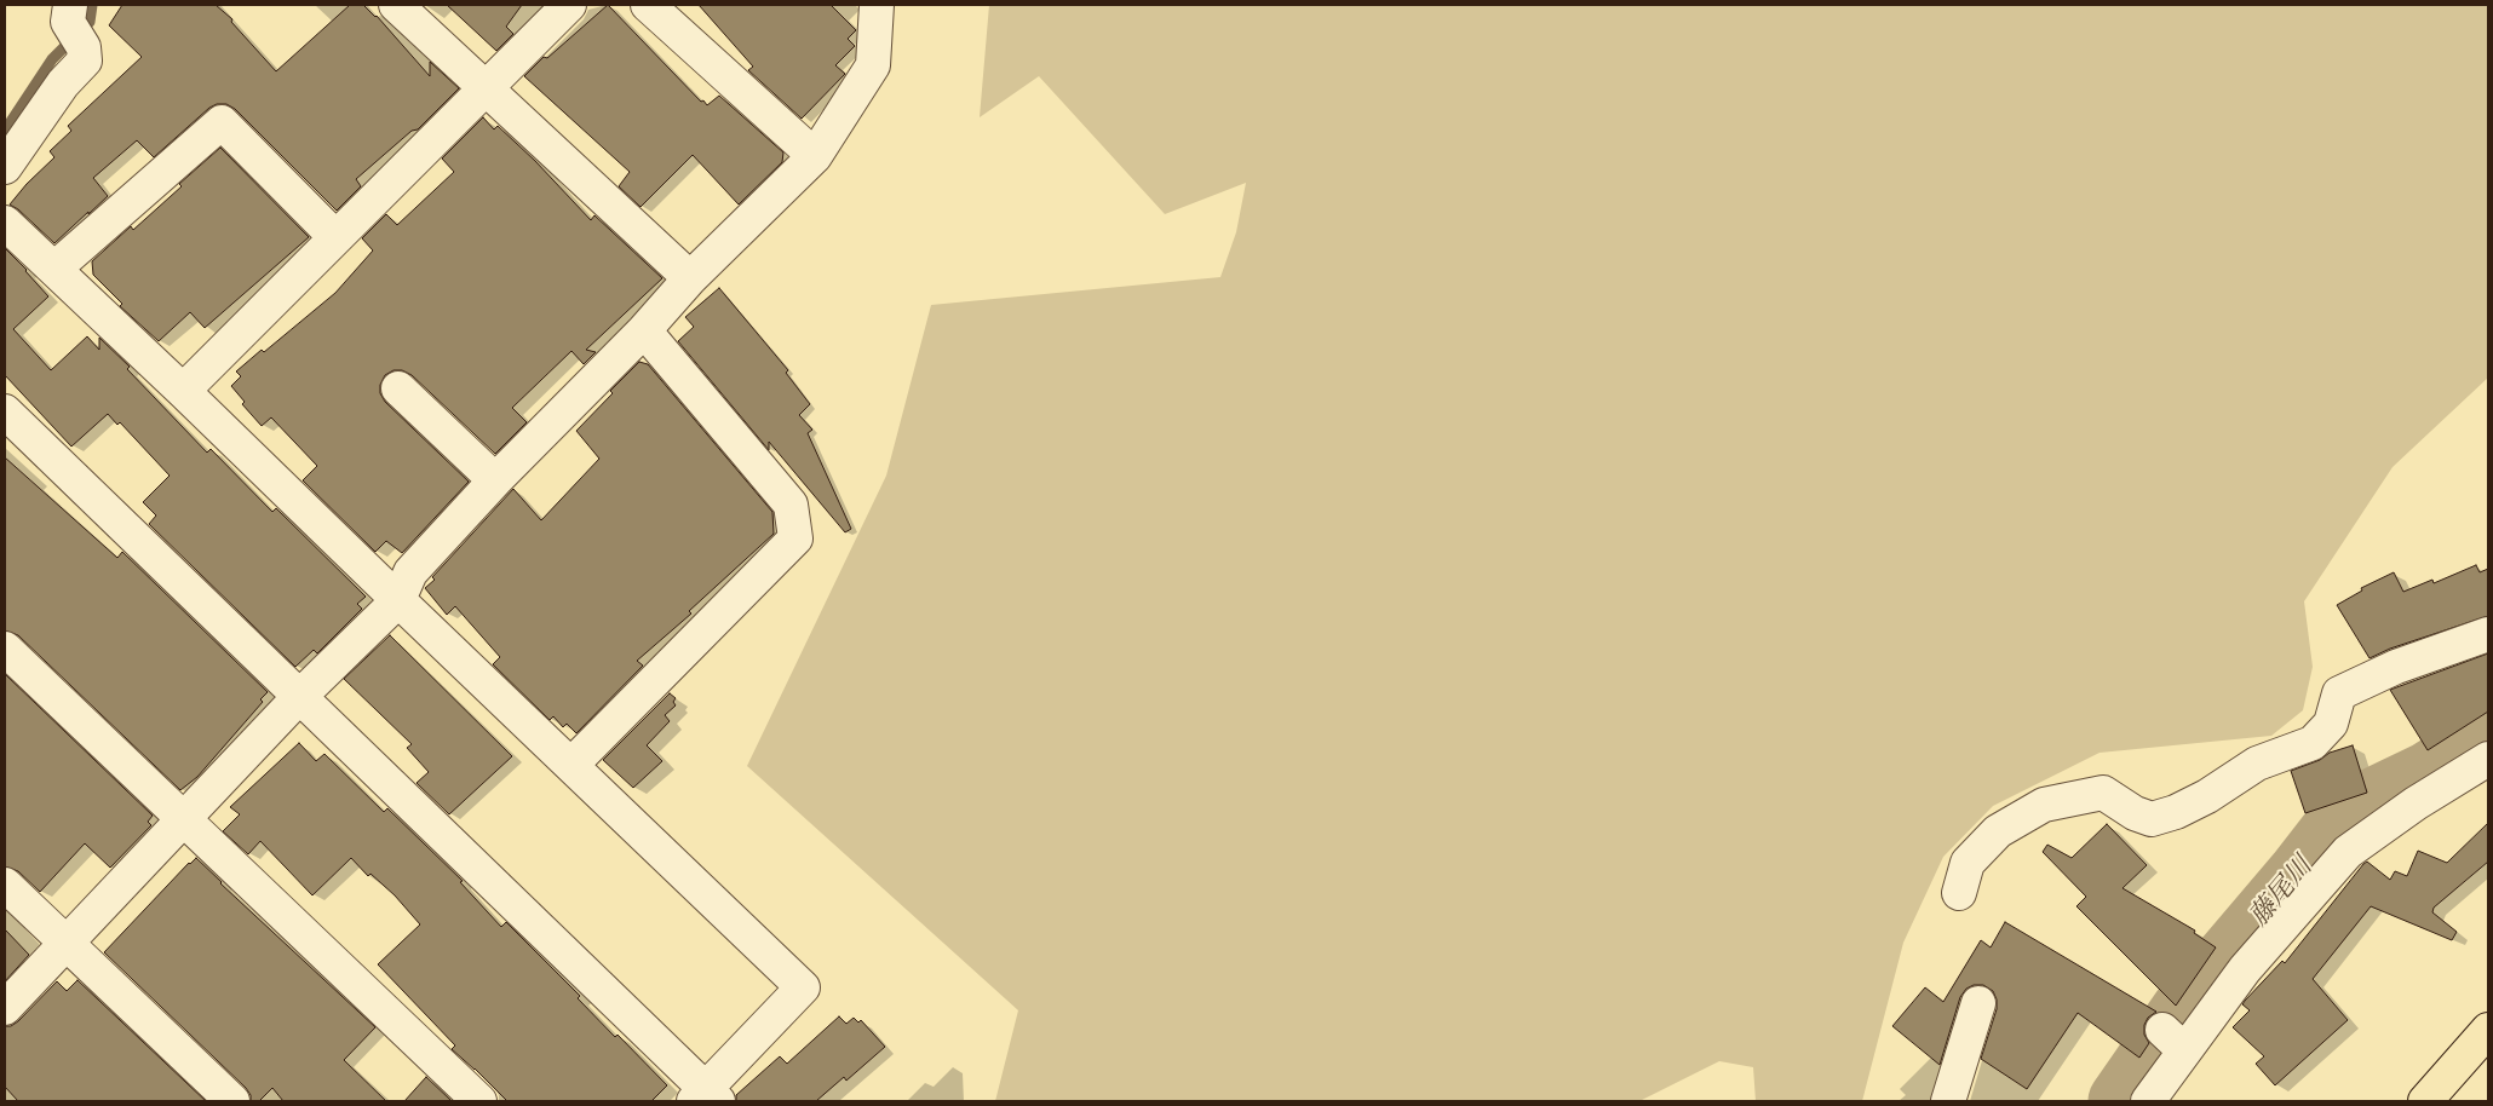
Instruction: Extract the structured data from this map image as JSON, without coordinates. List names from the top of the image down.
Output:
{
  "water": ["藤尾川"]
}
